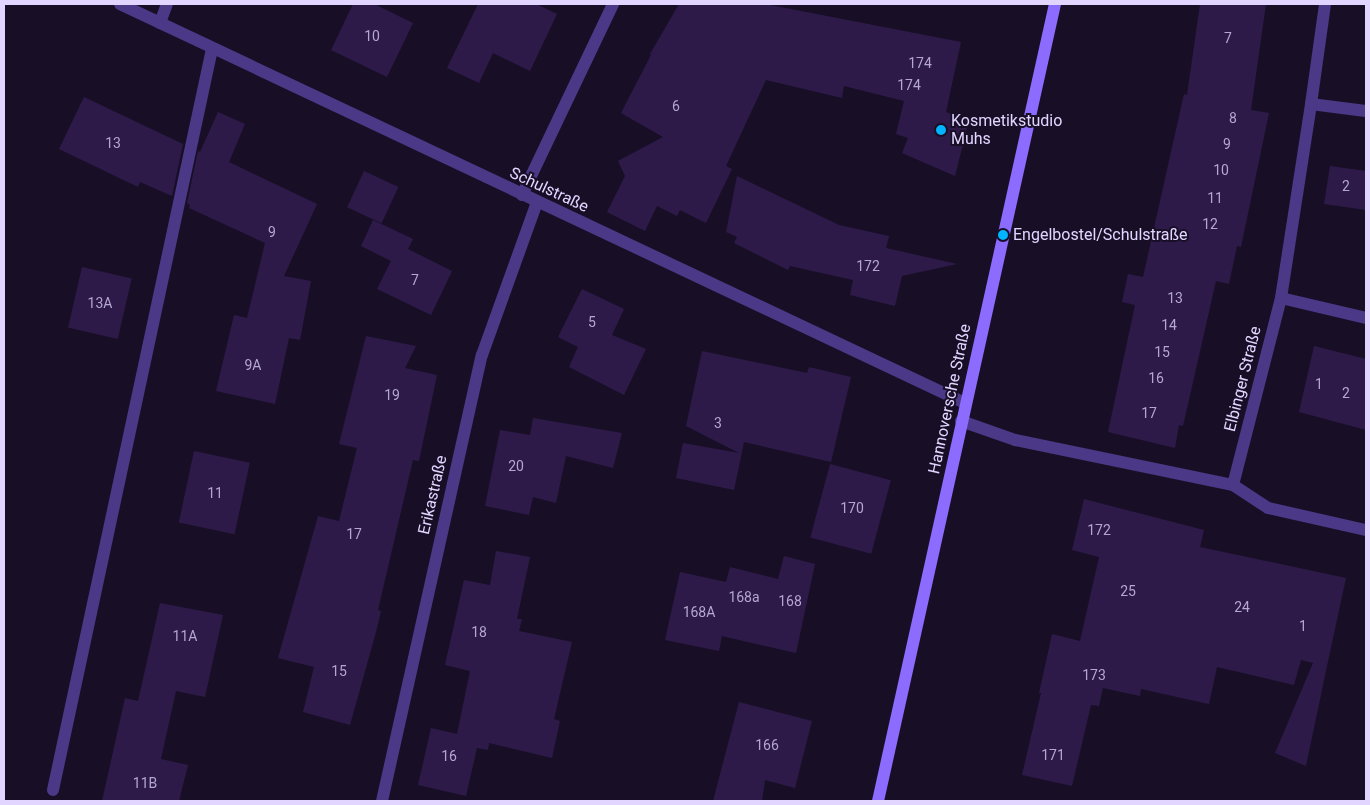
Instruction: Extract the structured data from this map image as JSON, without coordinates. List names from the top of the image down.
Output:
{
  "streets": {
    "street": [
      "Schulstraße",
      "Elbinger Straße",
      "Hannoversche Straße",
      "Erikastraße"
    ]
  },
  "crossings": [
    ["Schulstraße", "Hannoversche Straße"],
    ["Schulstraße", "Erikastraße"]
  ],
  "places": ["Kosmetikstudio Muhs", "Engelbostel/Schulstraße"],
  "house_numbers": [
    "10",
    "7",
    "174",
    "174",
    "6",
    "8",
    "13",
    "9",
    "10",
    "2",
    "11",
    "12",
    "9",
    "172",
    "7",
    "13",
    "13A",
    "5",
    "14",
    "15",
    "9A",
    "16",
    "1",
    "2",
    "19",
    "17",
    "3",
    "20",
    "11",
    "170",
    "172",
    "17",
    "25",
    "168a",
    "168",
    "24",
    "168A",
    "1",
    "18",
    "11A",
    "15",
    "173",
    "166",
    "171",
    "16",
    "11B"
  ]
}
